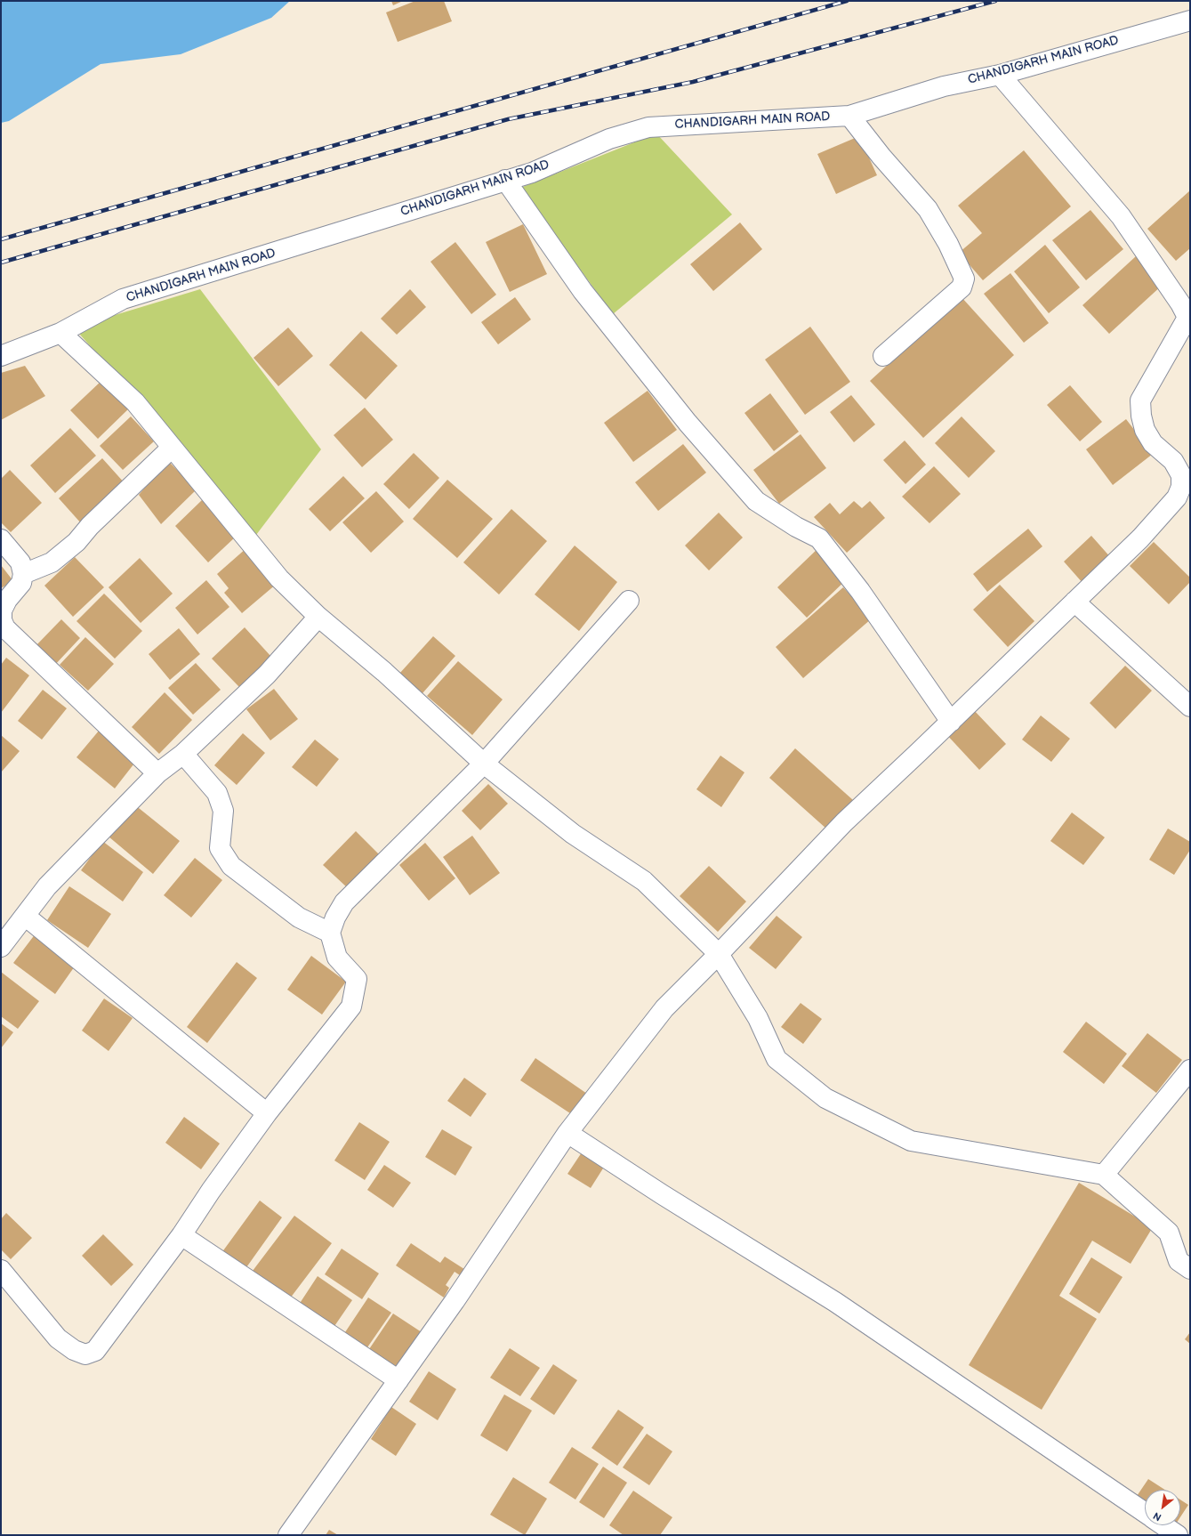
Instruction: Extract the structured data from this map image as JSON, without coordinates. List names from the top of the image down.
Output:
{
  "streets": {
    "street": ["CHANDIGARH MAIN ROAD"]
  },
  "north": "bottom left"
}
